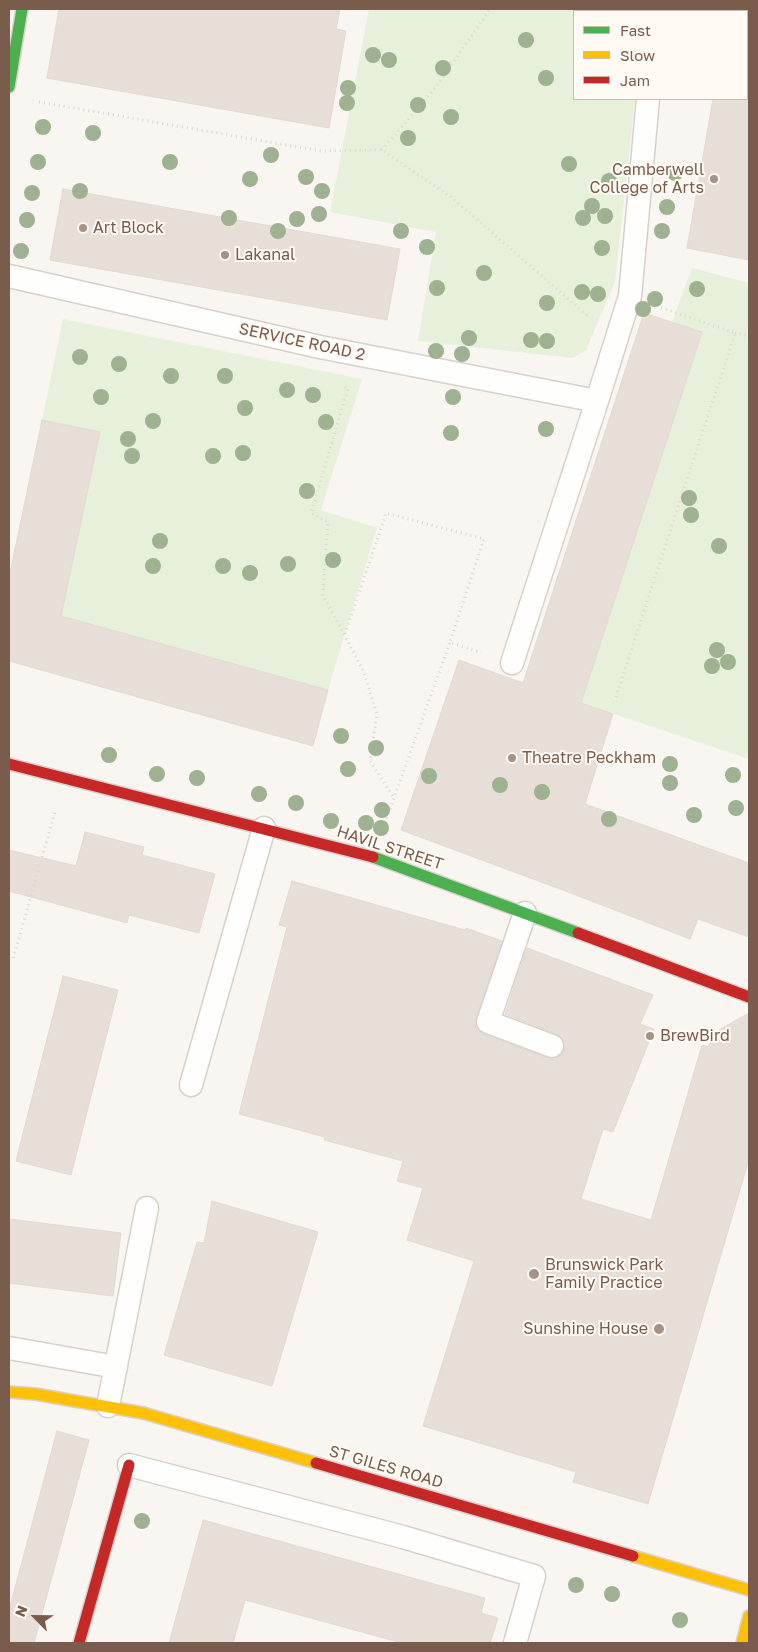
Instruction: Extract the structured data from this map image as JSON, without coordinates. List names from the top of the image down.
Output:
{
  "streets": {
    "main road": ["HAVIL STREET", "ST GILES ROAD"],
    "lane": ["SERVICE ROAD 2"]
  },
  "places": [
    "Camberwell College of Arts",
    "Art Block",
    "Lakanal",
    "Theatre Peckham",
    "BrewBird",
    "Brunswick Park Family Practice",
    "Sunshine House"
  ],
  "legend": ["Fast", "Slow", "Jam"],
  "north": "top left"
}
